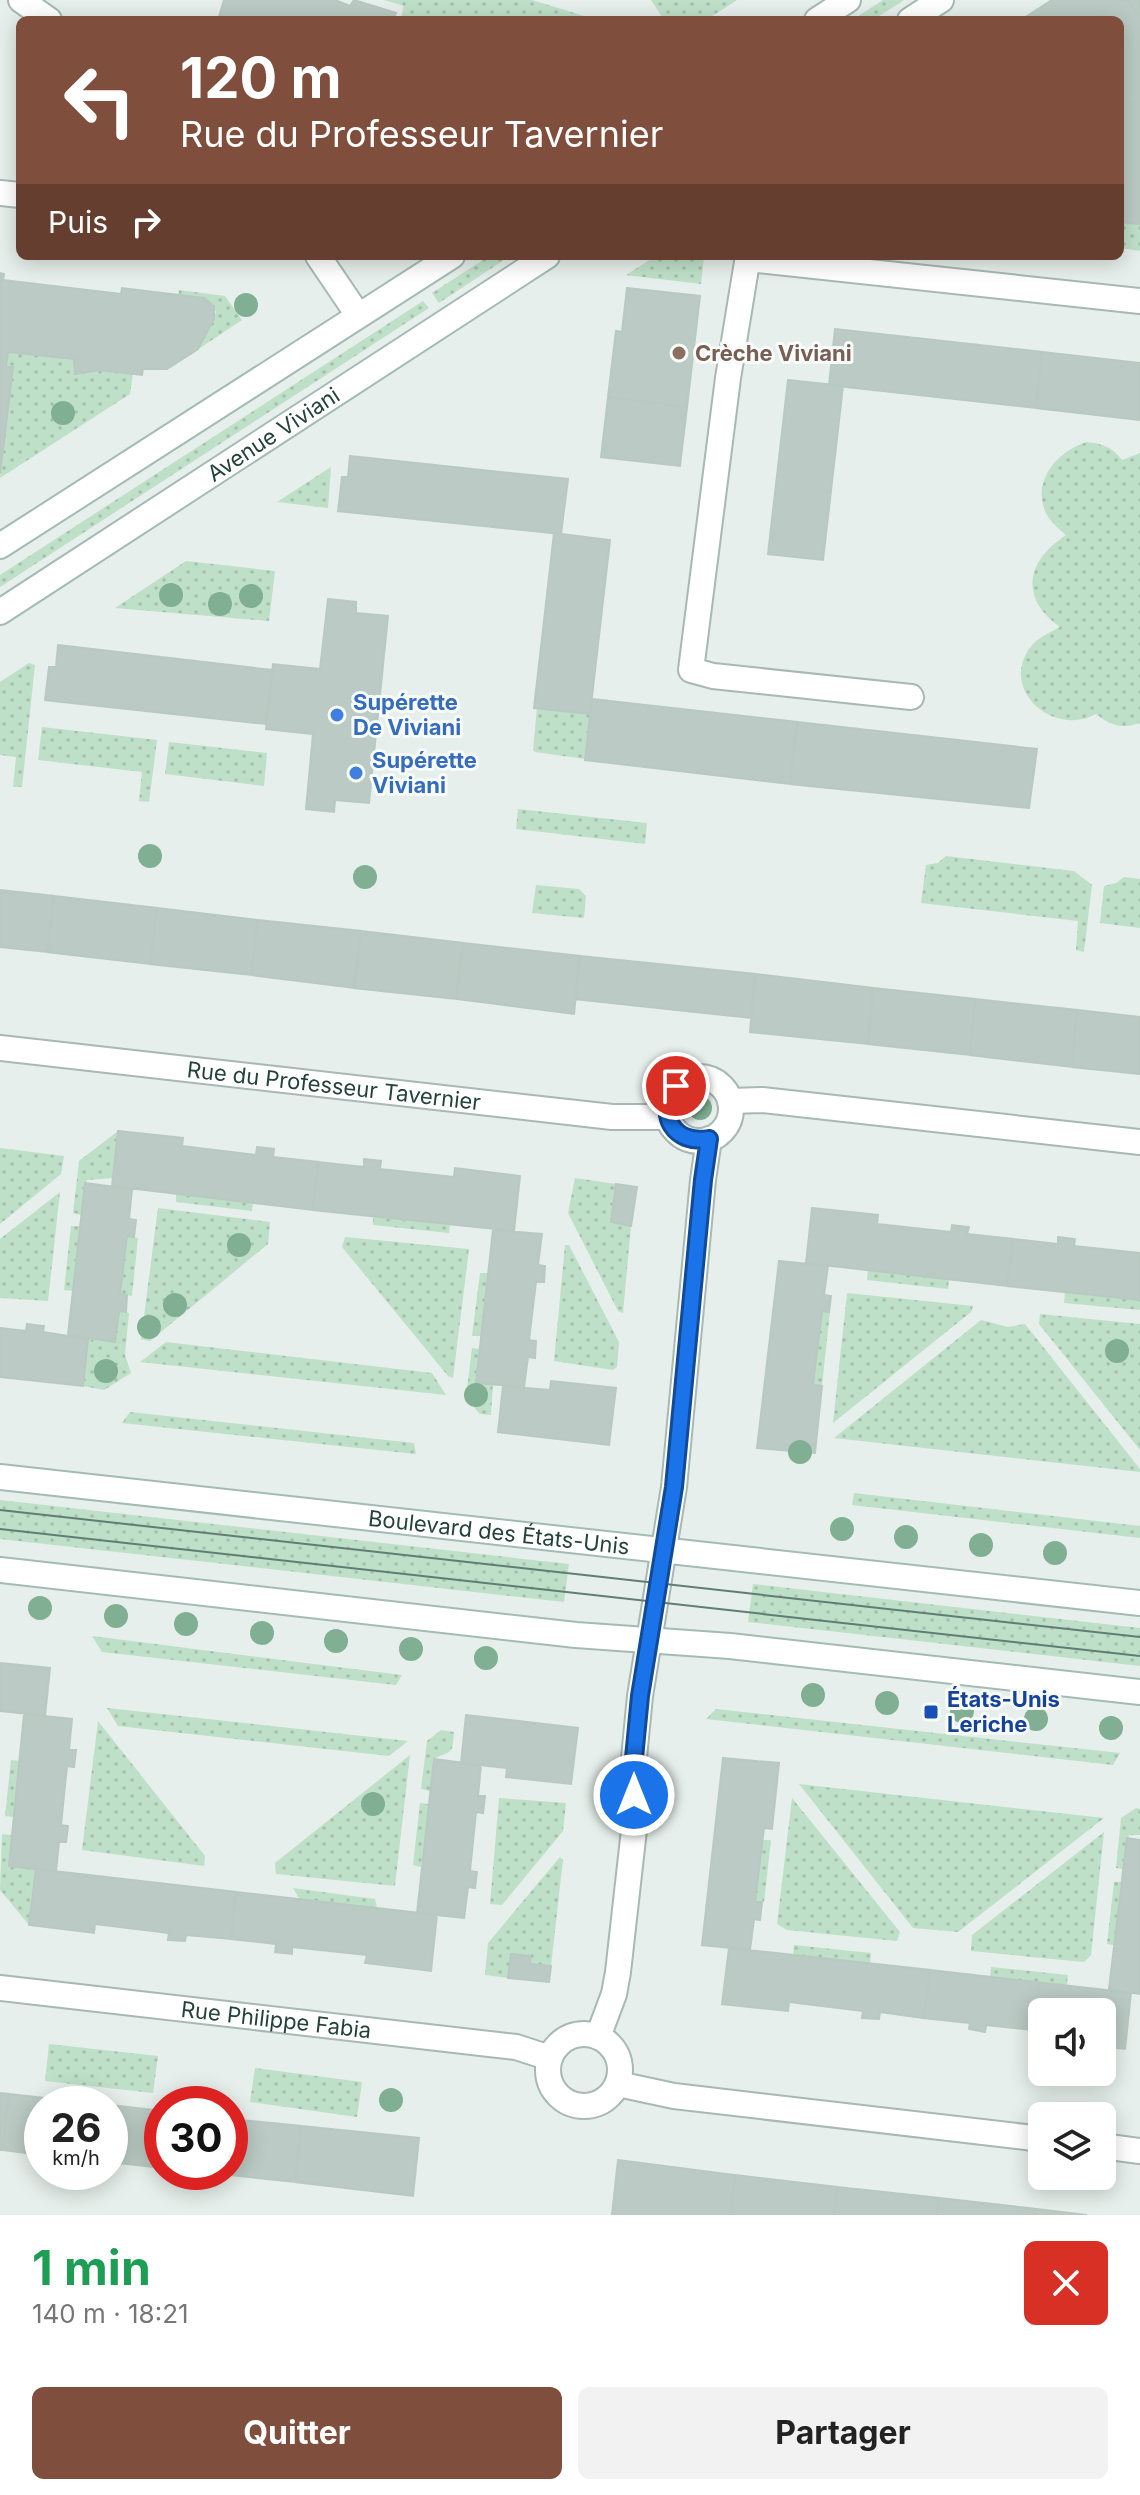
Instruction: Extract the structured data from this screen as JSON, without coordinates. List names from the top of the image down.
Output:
{
  "streets": {
    "street": [
      "Avenue Viviani",
      "Rue du Professeur Tavernier",
      "Boulevard des États-Unis",
      "Rue Philippe Fabia"
    ]
  },
  "places": {
    "other": ["Crèche Viviani", "Supérette De Viviani", "Supérette Viviani"],
    "transit": ["États-Unis Leriche"]
  },
  "page": {
    "turn": ["120 m", "Rue du Professeur Tavernier"],
    "then": "Puis",
    "speed": "26 km/h",
    "limit": "30",
    "heading": ["1 min", "140 m · 18:21"],
    "buttons": ["Quitter", "Partager"]
  }
}
